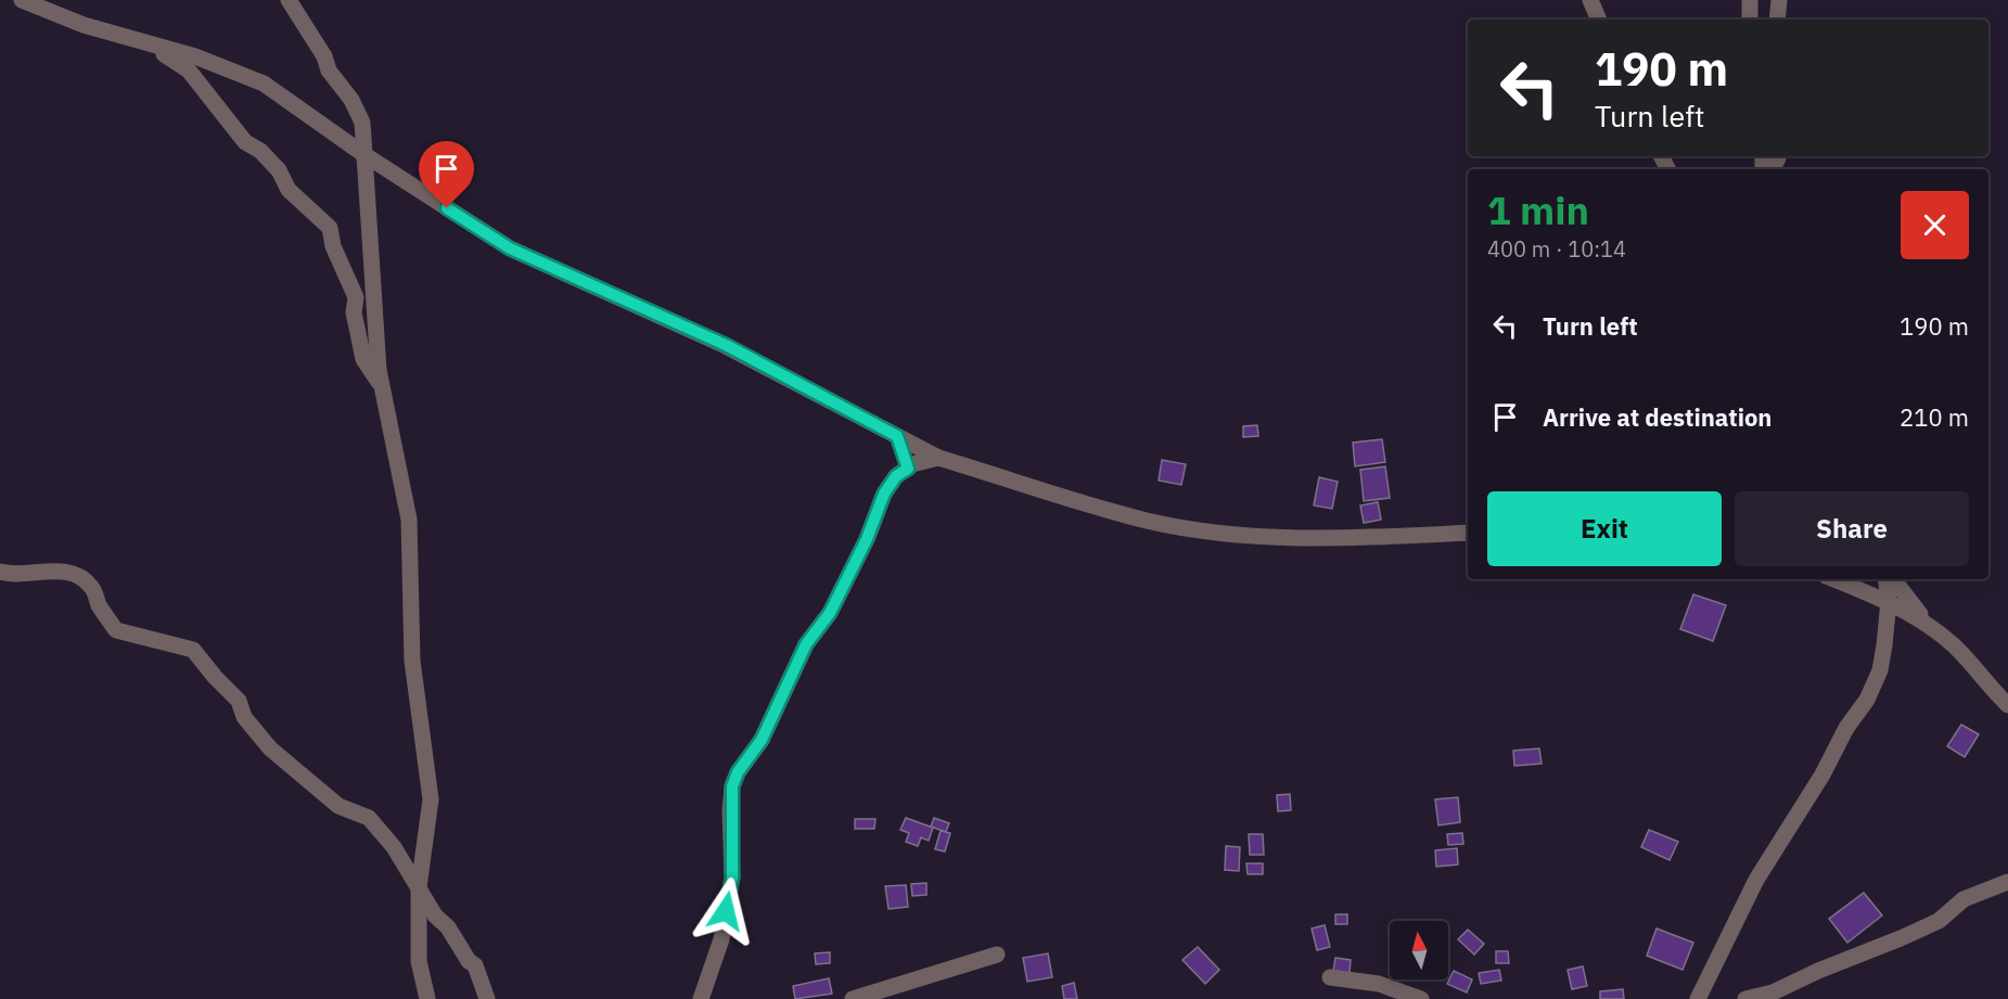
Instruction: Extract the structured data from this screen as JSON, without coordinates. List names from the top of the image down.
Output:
{
  "north": "top",
  "page": {
    "turn": ["190 m", "Turn left"],
    "heading": ["1 min", "400 m · 10:14"],
    "list": [
      {
        "name": "Turn left",
        "value": "190 m"
      },
      {
        "name": "Arrive at destination",
        "value": "210 m"
      }
    ],
    "buttons": ["Exit", "Share"]
  }
}
